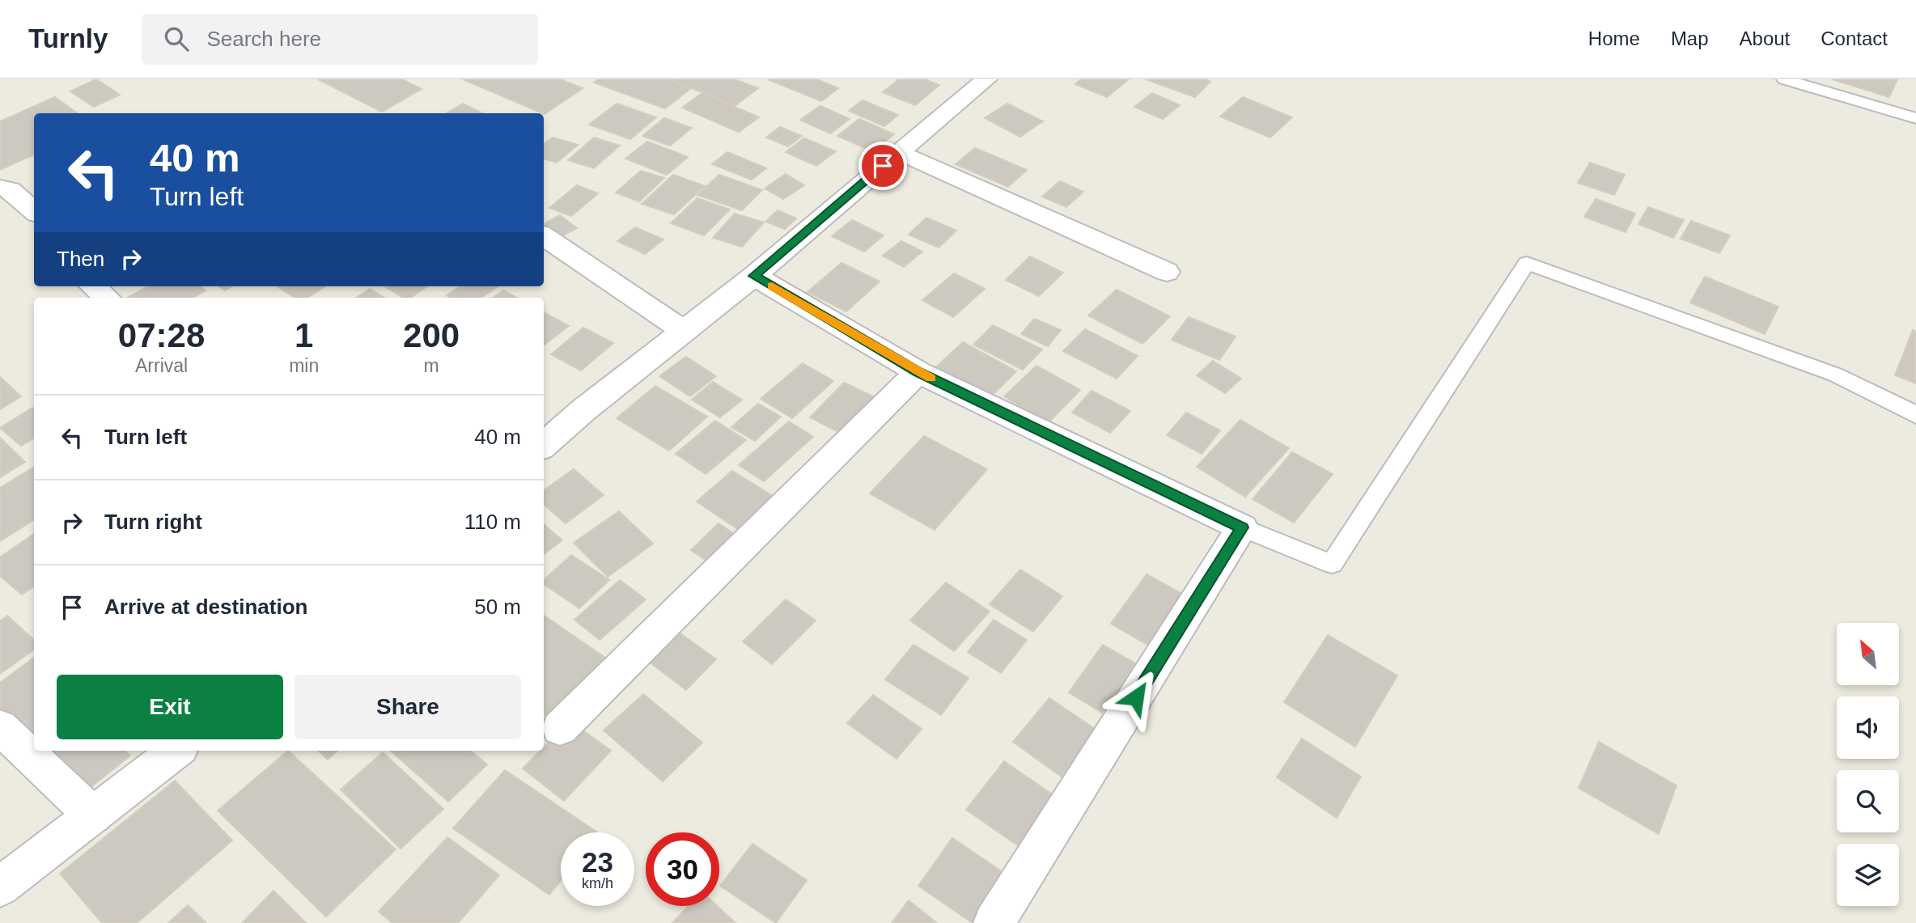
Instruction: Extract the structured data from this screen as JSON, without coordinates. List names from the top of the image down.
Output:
{
  "north": "top left",
  "page": {
    "header": "Turnly",
    "search": "Search here",
    "nav": [
      "Home",
      "Map",
      "About",
      "Contact"
    ],
    "turn": ["40 m", "Turn left"],
    "then": "Then",
    "eta": [
      "07:28",
      "Arrival",
      "1",
      "min",
      "200",
      "m"
    ],
    "list": [
      {
        "name": "Turn left",
        "value": "40 m"
      },
      {
        "name": "Turn right",
        "value": "110 m"
      },
      {
        "name": "Arrive at destination",
        "value": "50 m"
      }
    ],
    "buttons": ["Exit", "Share"],
    "speed": "23 km/h",
    "limit": "30"
  }
}
